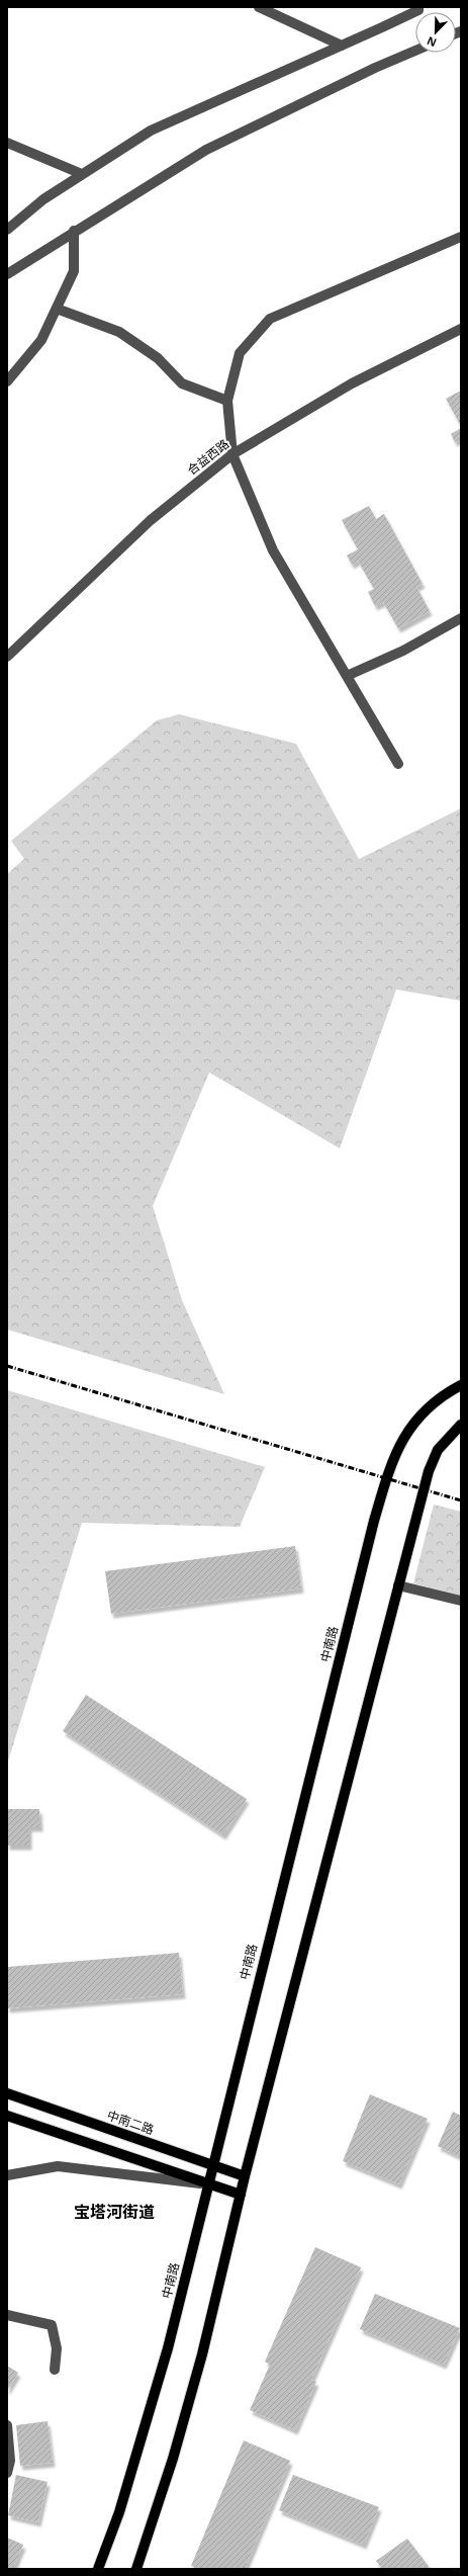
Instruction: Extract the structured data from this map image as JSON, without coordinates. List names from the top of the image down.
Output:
{
  "streets": {
    "main road": ["中南路", "中南二路"],
    "street": ["合益西路"]
  },
  "crossings": [
    ["中南路", "中南二路"]
  ],
  "districts": ["宝塔河街道"],
  "north": "bottom left"
}
